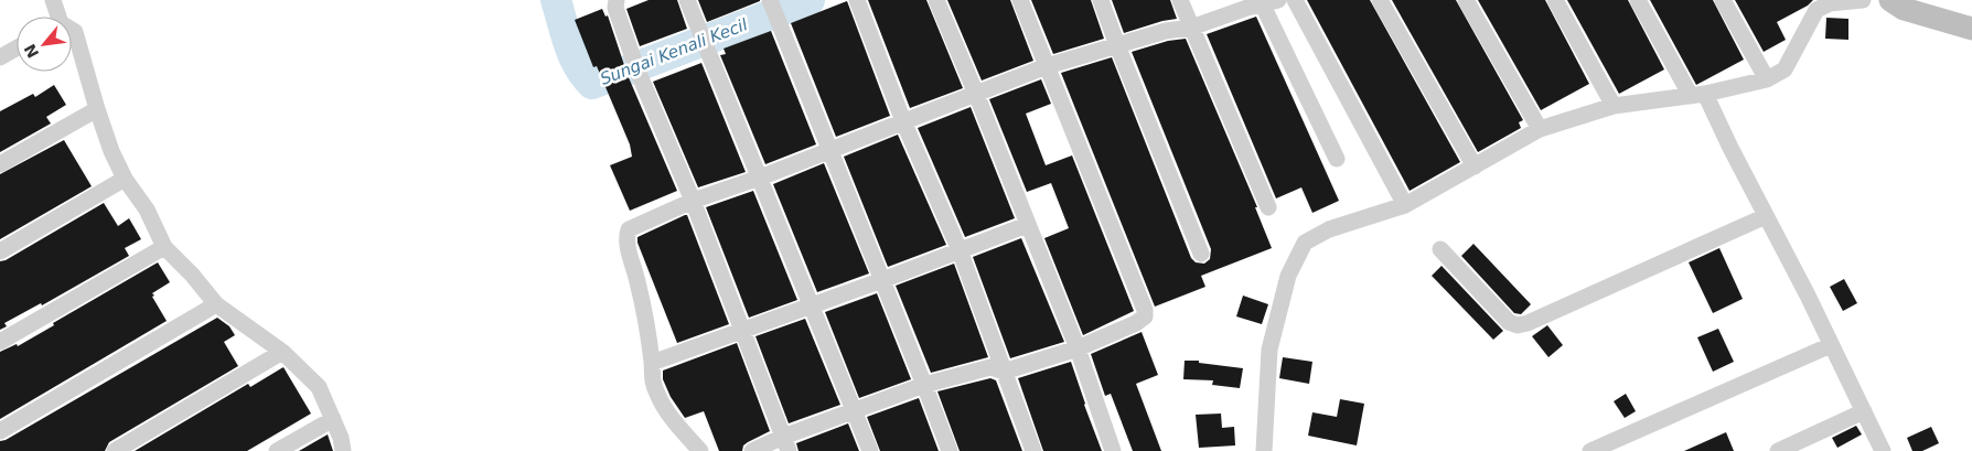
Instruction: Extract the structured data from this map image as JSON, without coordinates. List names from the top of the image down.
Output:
{
  "water": ["Sungai Kenali Kecil"],
  "north": "bottom left"
}
